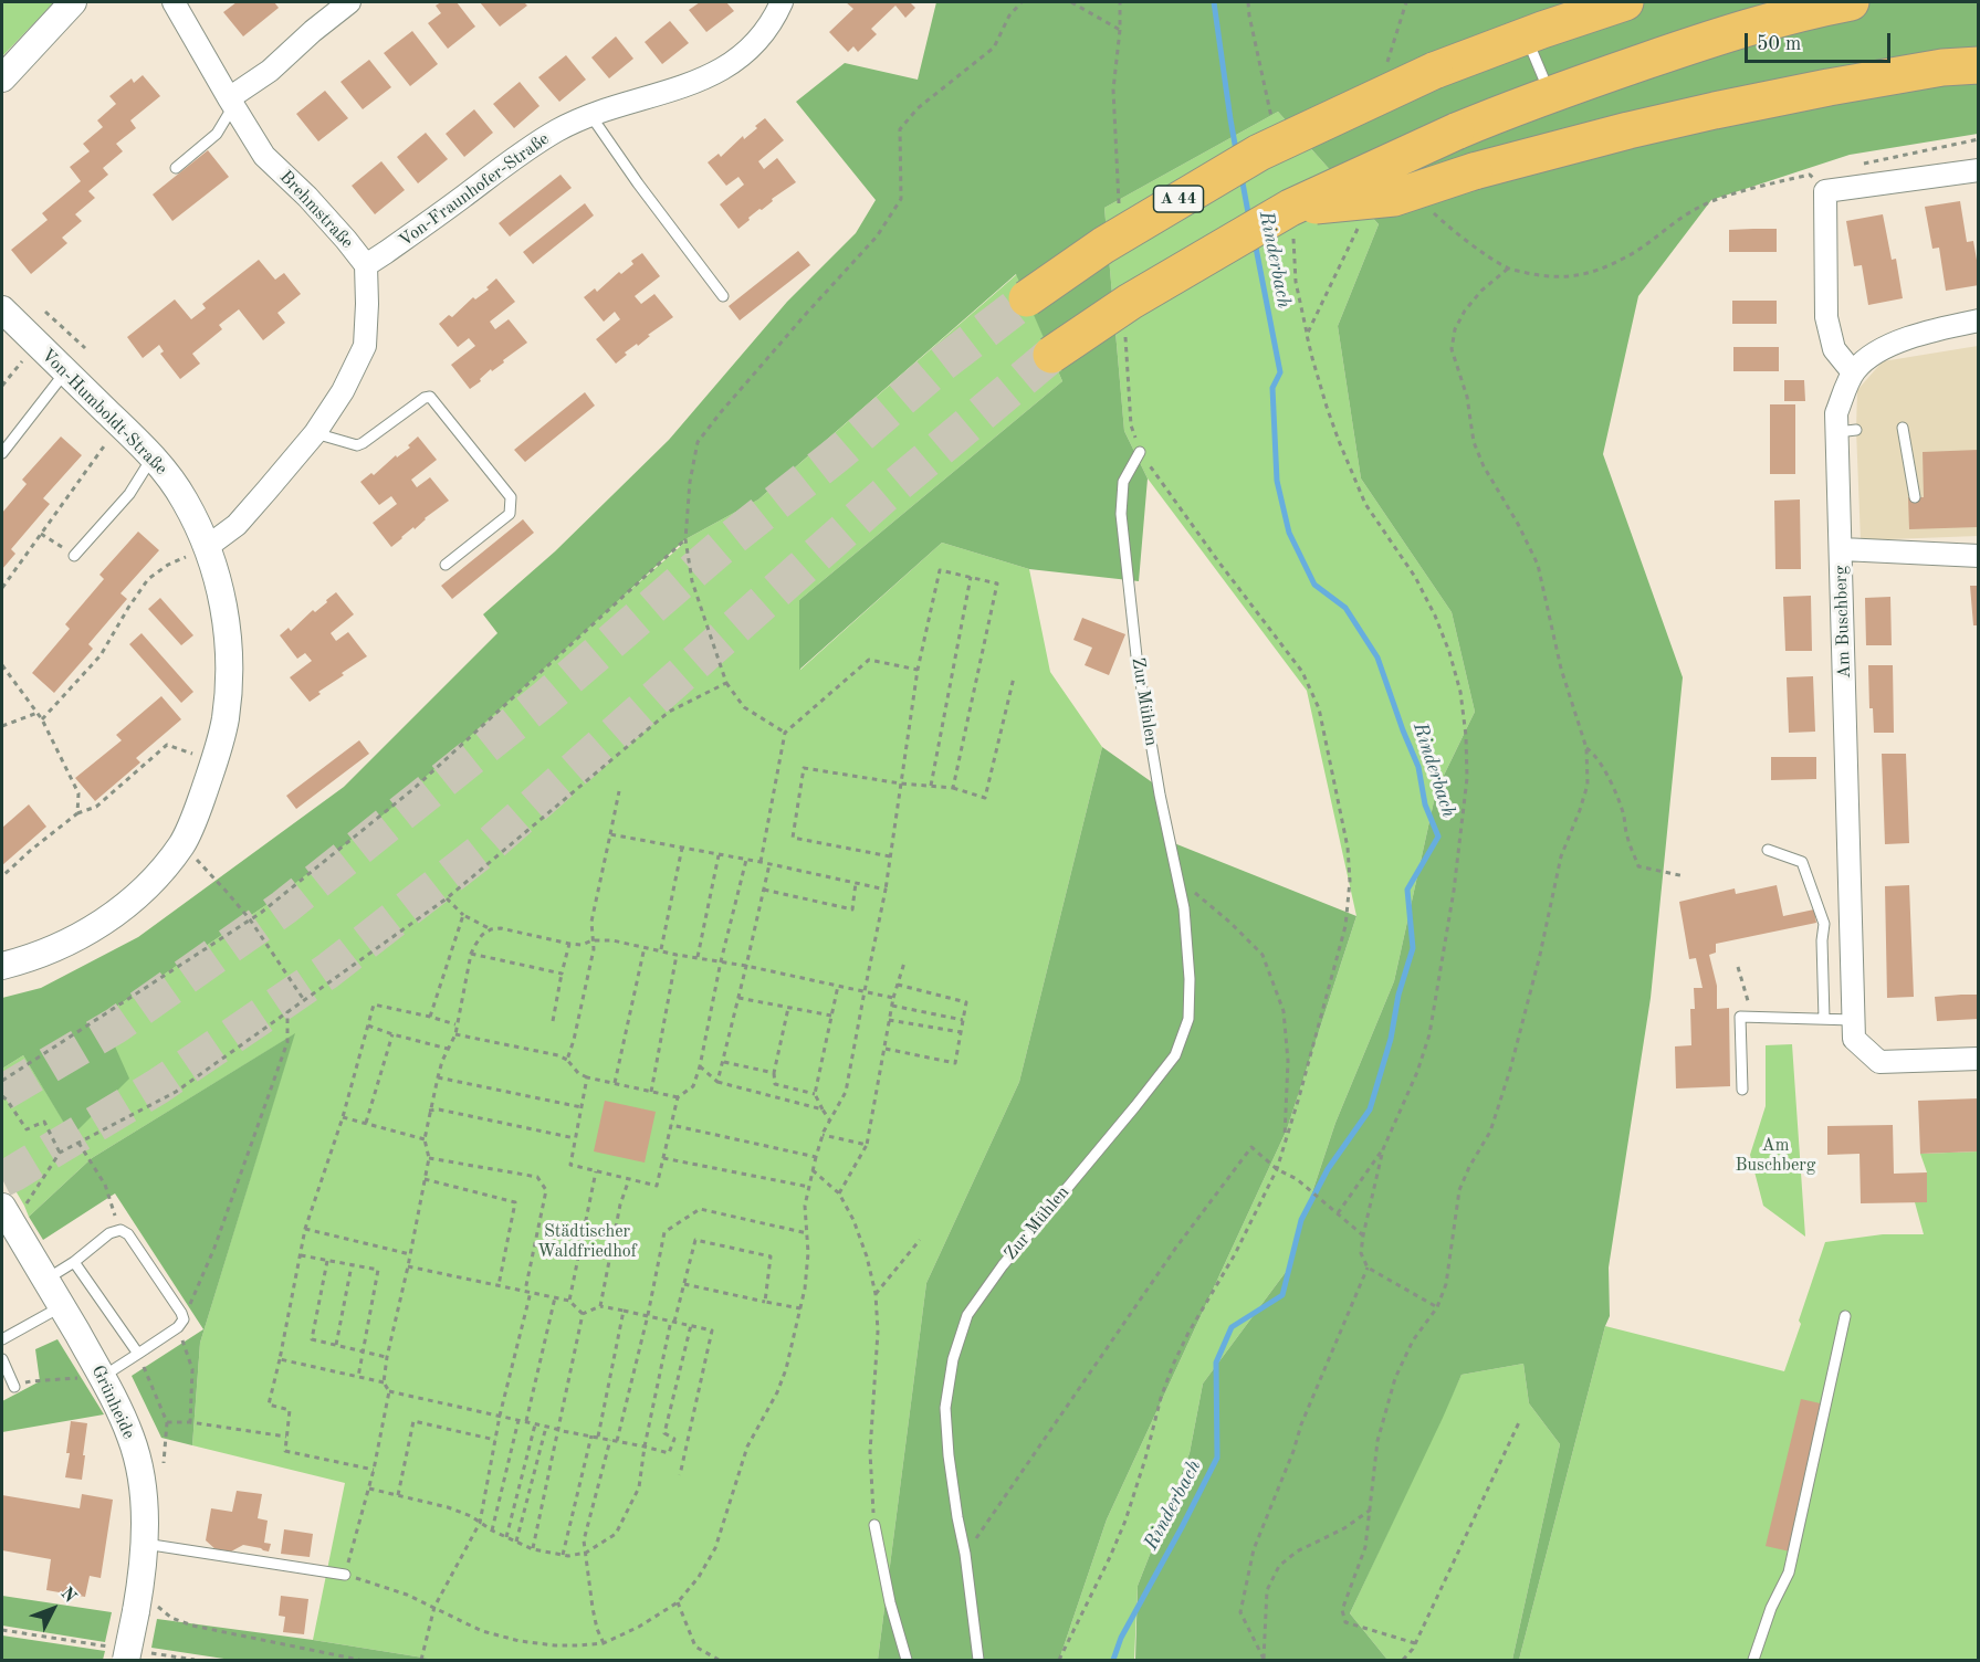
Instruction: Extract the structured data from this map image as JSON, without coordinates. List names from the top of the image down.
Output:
{
  "streets": {
    "highway": ["A 44"],
    "street": [
      "Von-Fraunhofer-Straße",
      "Brehmstraße",
      "Von-Humboldt-Straße",
      "Am Buschberg",
      "Grünheide"
    ],
    "lane": ["Zur Mühlen"]
  },
  "crossings": [
    ["Von-Fraunhofer-Straße", "Brehmstraße"],
    ["Brehmstraße", "Von-Humboldt-Straße"]
  ],
  "water": ["Rinderbach"],
  "parks": ["Am Buschberg", "Städtischer Waldfriedhof"],
  "scale_bar": "50 m",
  "north": "top right"
}
